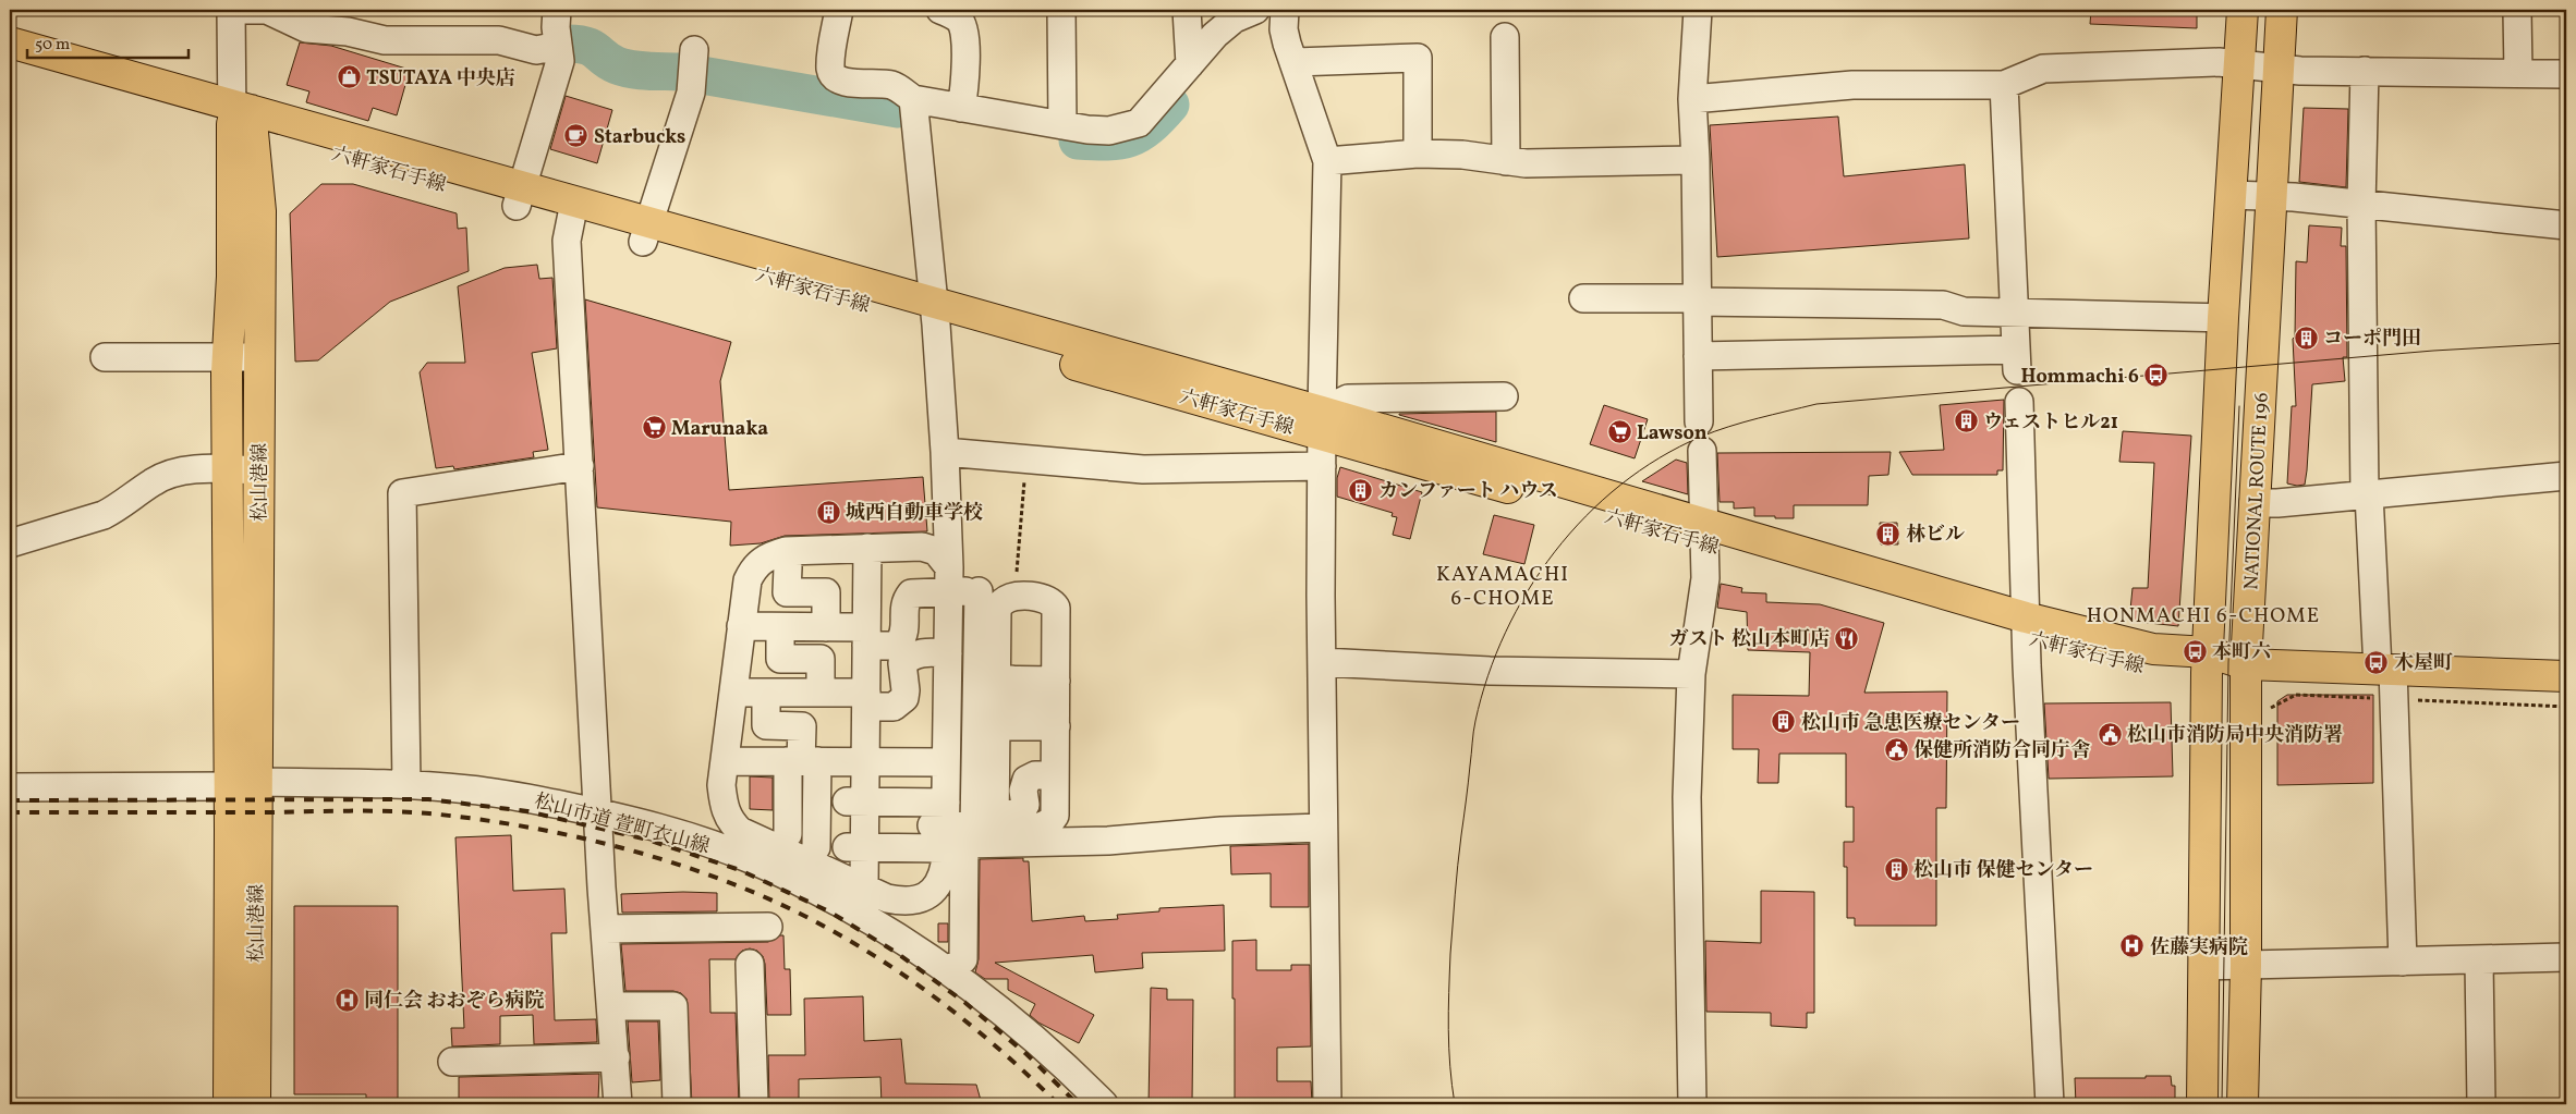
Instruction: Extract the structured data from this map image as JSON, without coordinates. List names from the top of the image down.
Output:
{
  "streets": {
    "main road": ["六軒家石手線", "松山港線", "NATIONAL ROUTE 196"],
    "street": ["松山市道 萱町衣山線"]
  },
  "crossings": [
    ["六軒家石手線", "松山港線"],
    ["六軒家石手線", "NATIONAL ROUTE 196"],
    ["松山港線", "松山市道 萱町衣山線"]
  ],
  "districts": ["KAYAMACHI 6-CHOME", "HONMACHI 6-CHOME"],
  "places": {
    "shop": ["TSUTAYA 中央店"],
    "cafe": ["Starbucks"],
    "building": [
      "コーポ門田",
      "ウェストヒル21",
      "カンファート ハウス",
      "城西自動車学校",
      "林ビル",
      "松山市 急患医療センター",
      "松山市 保健センター"
    ],
    "bus stop": ["Hommachi 6", "本町六", "木屋町"],
    "supermarket": ["Marunaka", "Lawson"],
    "restaurant": ["ガスト 松山本町店"],
    "public building": ["松山市消防局中央消防署", "保健所消防合同庁舎"],
    "hospital": ["佐藤実病院", "同仁会 おおぞら病院"]
  },
  "scale_bar": "50 m"
}
